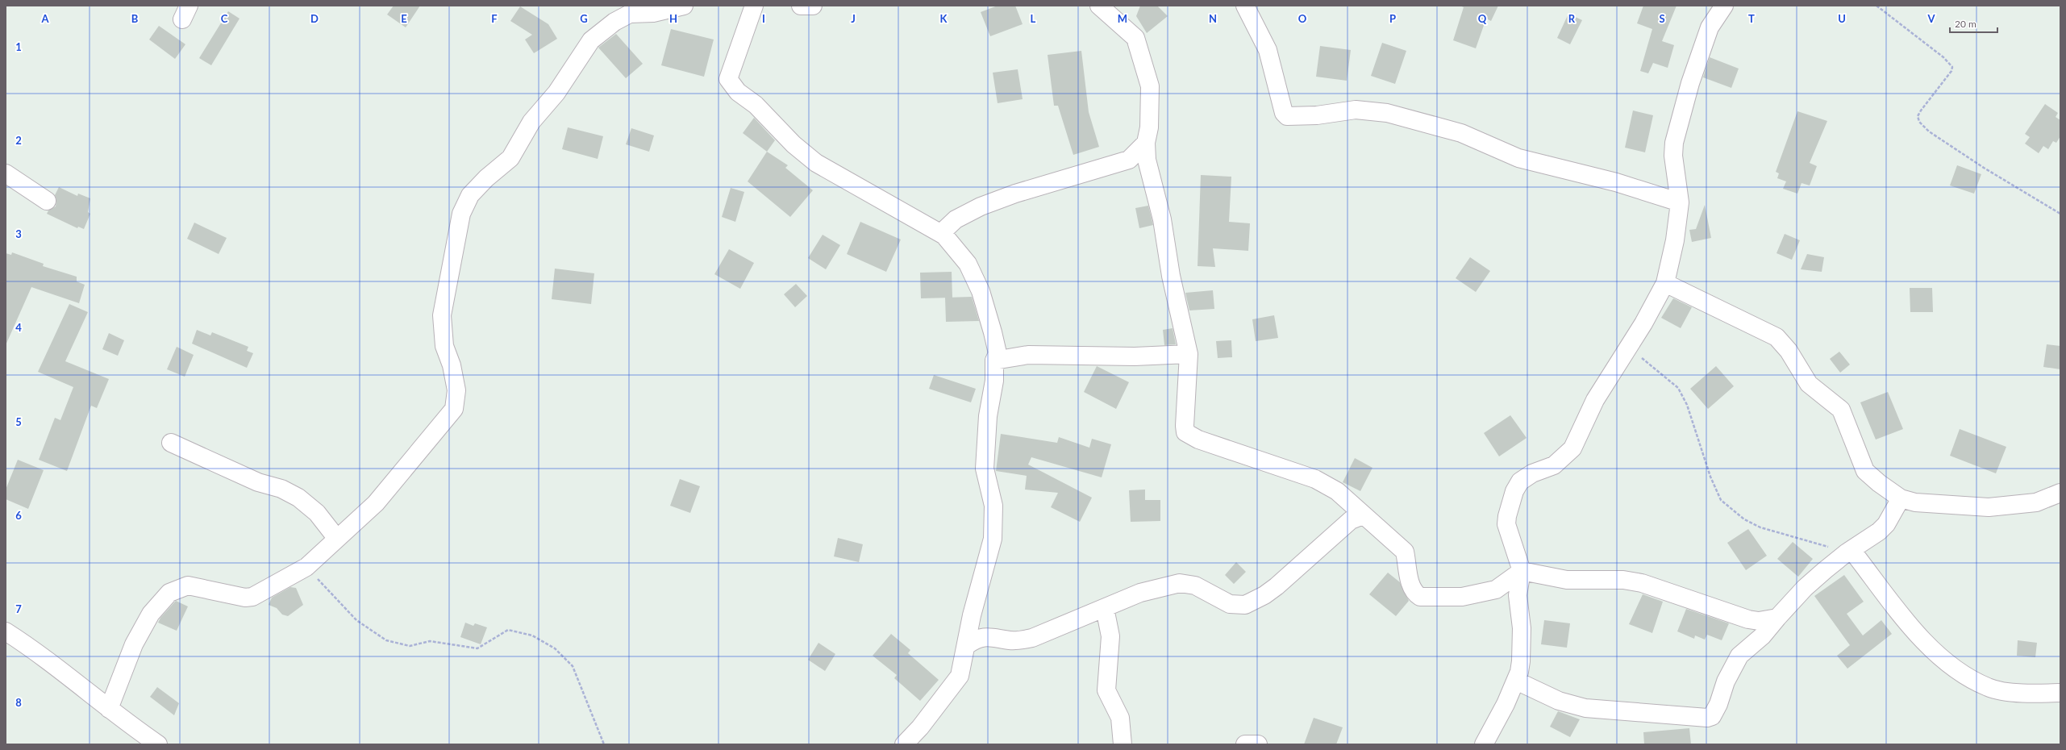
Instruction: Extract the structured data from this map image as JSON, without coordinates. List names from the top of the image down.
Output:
{
  "scale_bar": "20 m",
  "grid": {
    "columns": [
      "A",
      "B",
      "C",
      "D",
      "E",
      "F",
      "G",
      "H",
      "I",
      "J",
      "K",
      "L",
      "M",
      "N",
      "O",
      "P",
      "Q",
      "R",
      "S",
      "T",
      "U",
      "V"
    ],
    "rows": [
      "1",
      "2",
      "3",
      "4",
      "5",
      "6",
      "7",
      "8"
    ]
  }
}
